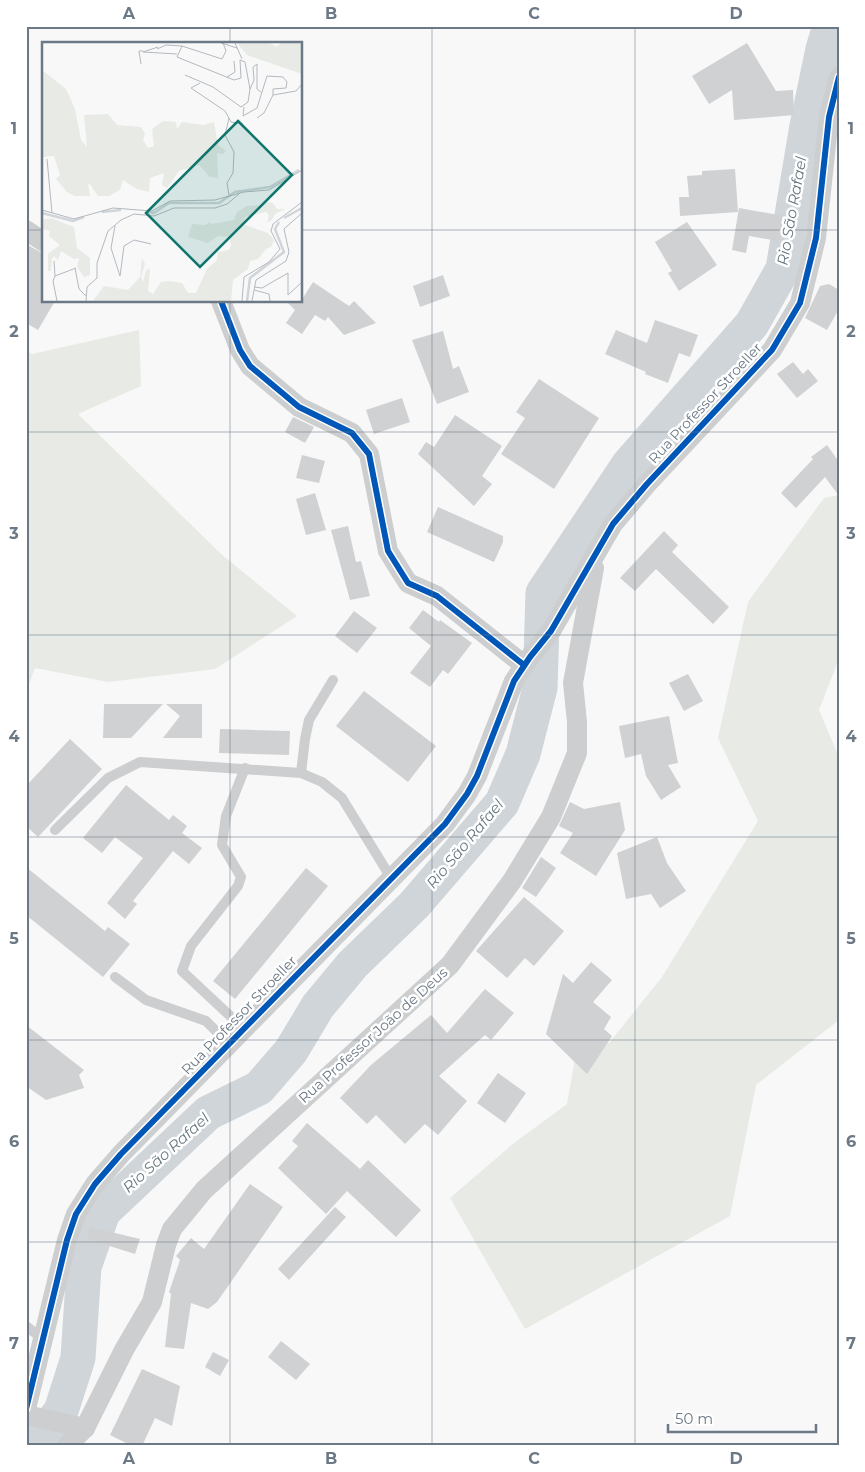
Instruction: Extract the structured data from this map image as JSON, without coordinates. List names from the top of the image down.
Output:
{
  "streets": {
    "street": ["Rua Professor Stroeller", "Rua Professor João de Deus"]
  },
  "crossings": [
    ["Rua Professor Stroeller", "Rua Professor João de Deus"]
  ],
  "water": ["Rio São Rafael"],
  "scale_bar": "50 m",
  "grid": {
    "columns": [
      "A",
      "B",
      "C",
      "D"
    ],
    "rows": [
      "1",
      "2",
      "3",
      "4",
      "5",
      "6",
      "7"
    ]
  }
}
